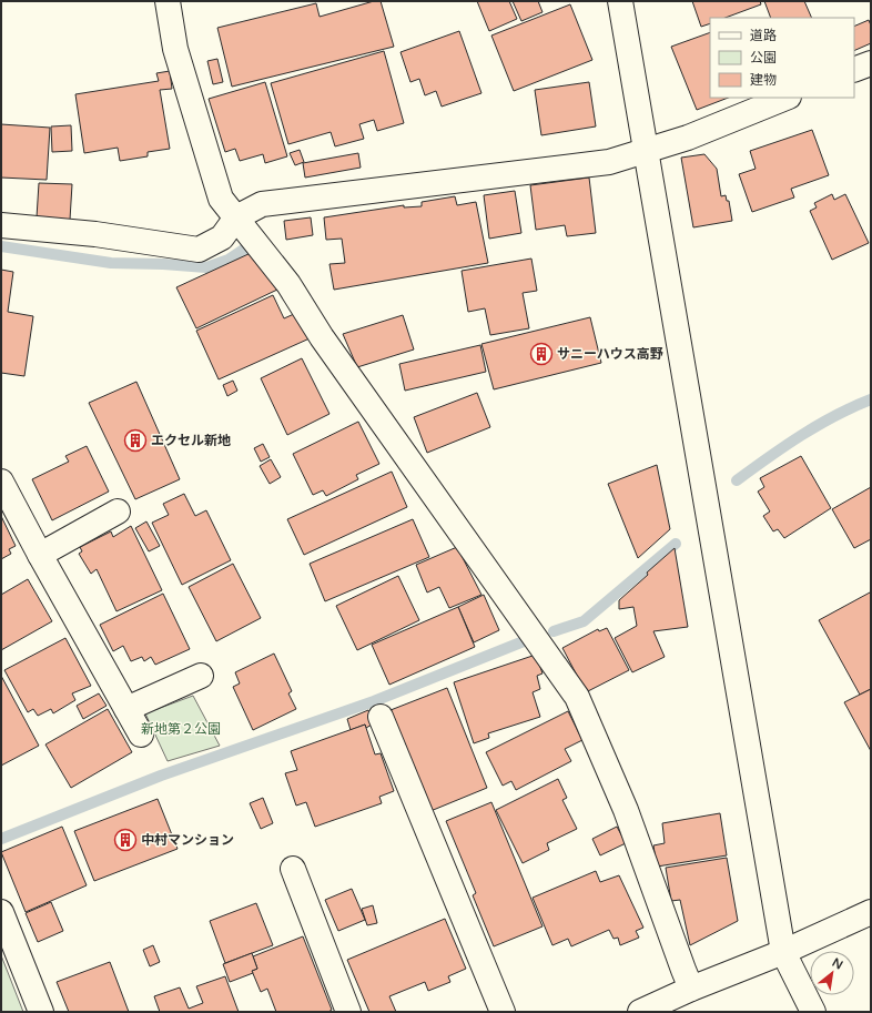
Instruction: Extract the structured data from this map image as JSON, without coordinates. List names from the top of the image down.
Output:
{
  "parks": ["新地第２公園"],
  "places": {
    "building": ["サニーハウス高野", "エクセル新地", "中村マンション"]
  },
  "legend": ["道路", "公園", "建物"],
  "north": "top right"
}
